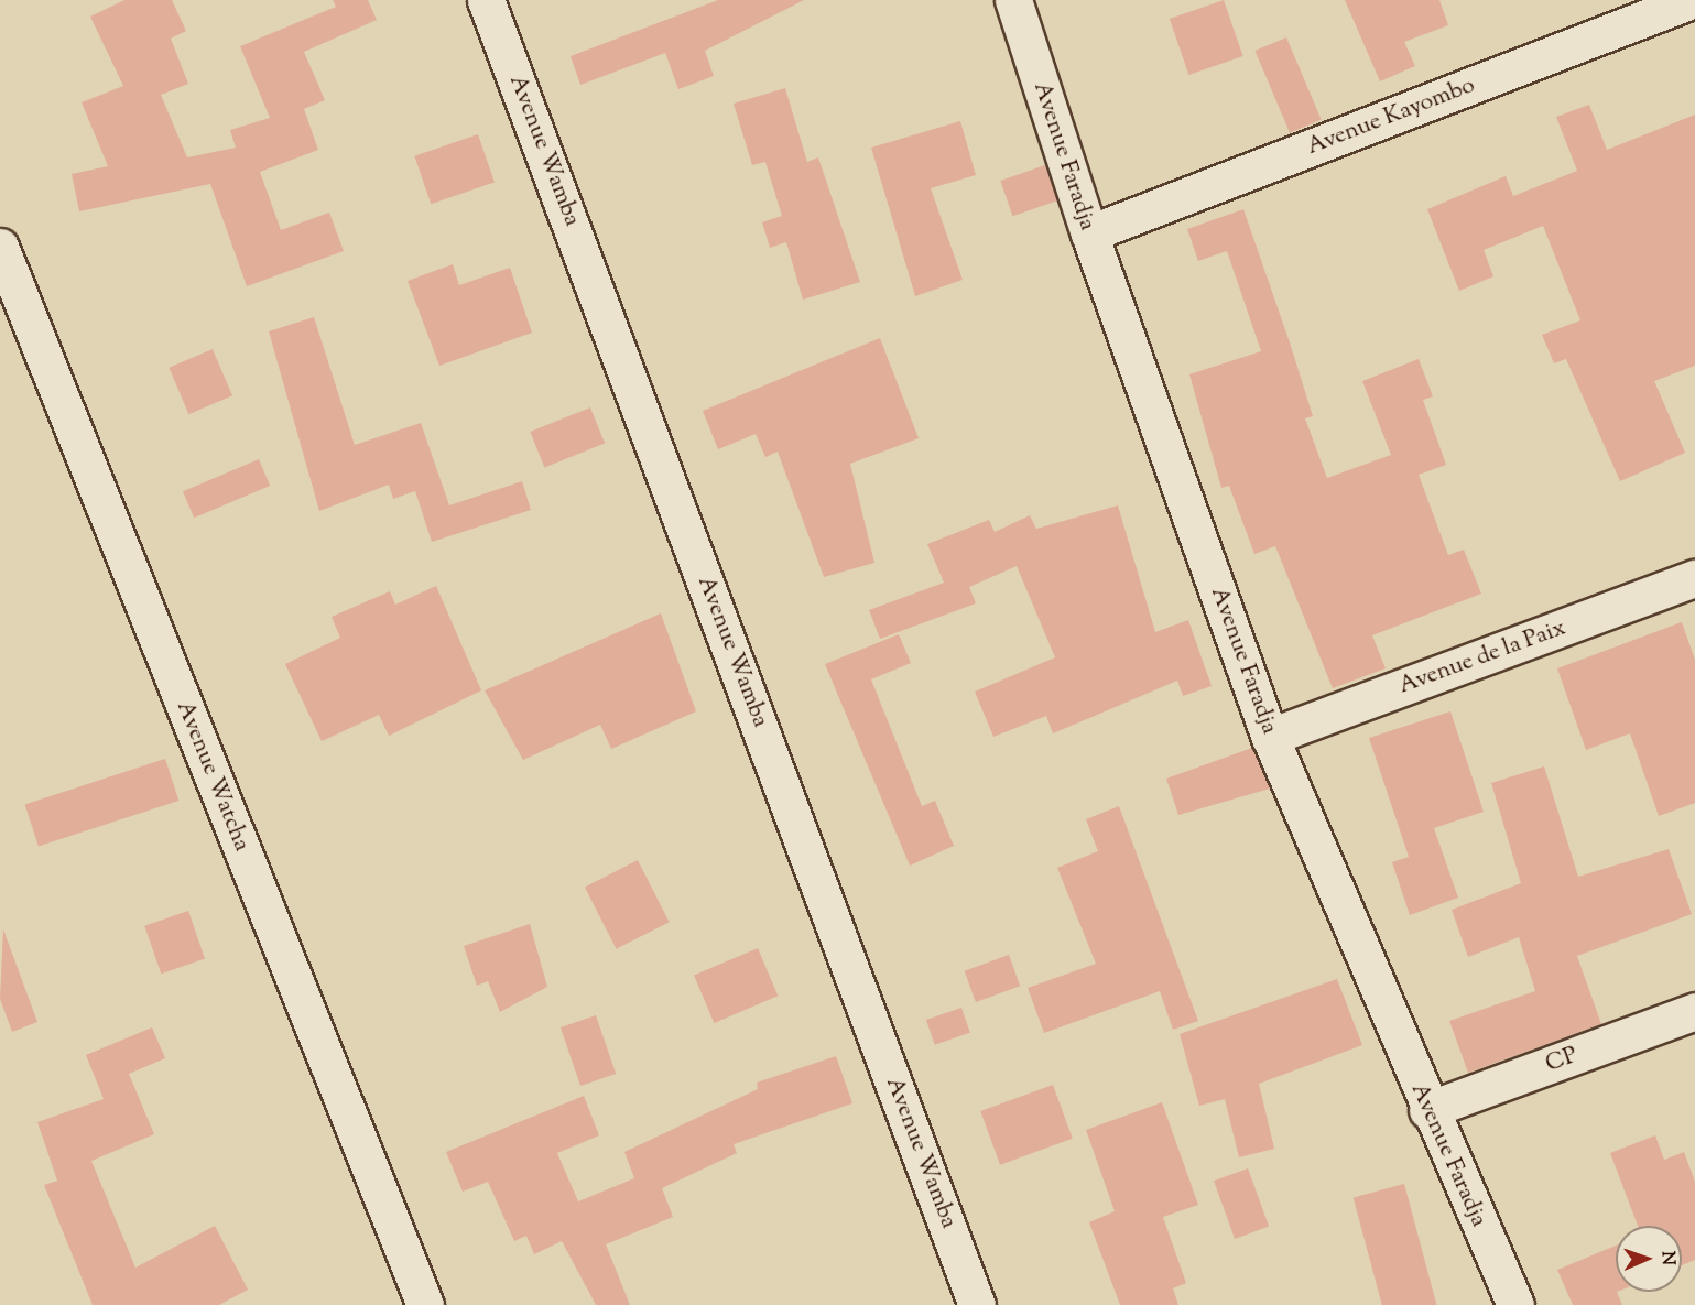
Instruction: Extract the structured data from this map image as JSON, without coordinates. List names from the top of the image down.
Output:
{
  "streets": {
    "street": [
      "Avenue Kayombo",
      "Avenue Wamba",
      "Avenue Faradja",
      "Avenue de la Paix",
      "Avenue Watcha",
      "CP"
    ]
  },
  "crossings": [
    ["Avenue Kayombo", "Avenue Faradja"],
    ["Avenue Faradja", "Avenue de la Paix"],
    ["Avenue Faradja", "CP"]
  ],
  "north": "right"
}
